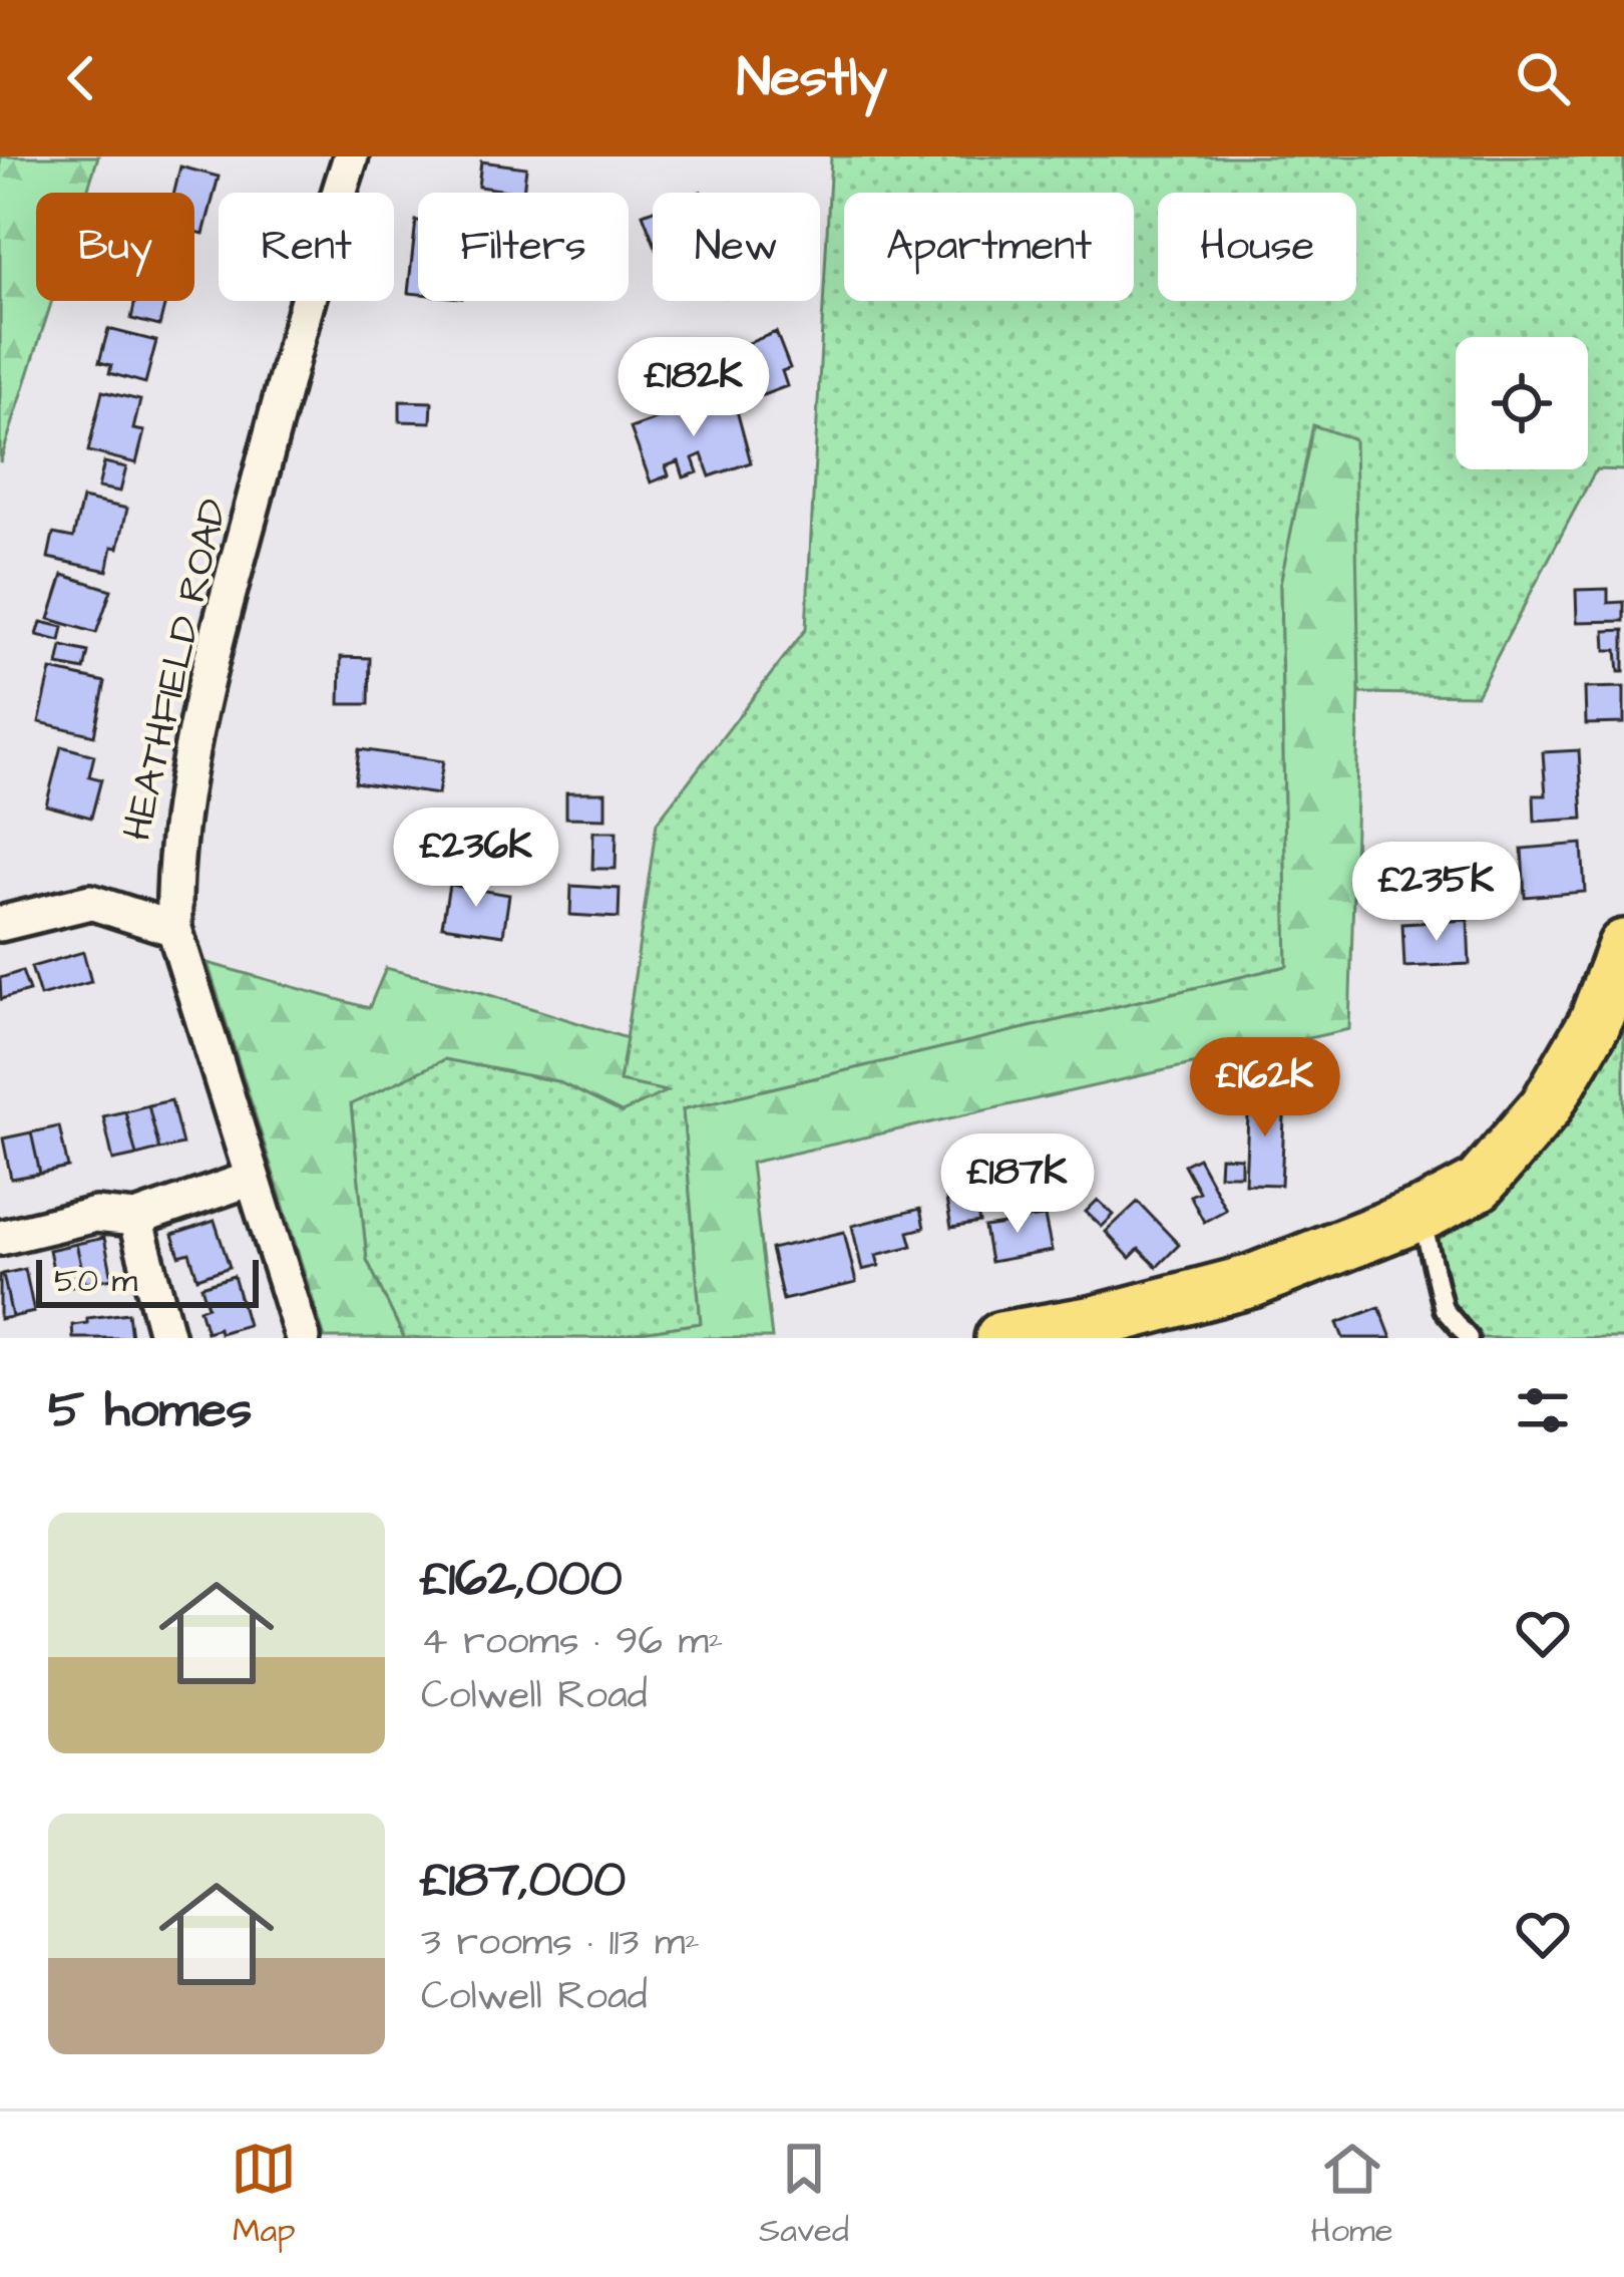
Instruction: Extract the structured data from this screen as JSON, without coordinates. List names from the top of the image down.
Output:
{
  "streets": {
    "street": ["HEATHFIELD ROAD"]
  },
  "scale_bar": "50 m",
  "page": {
    "header": "Nestly",
    "chip": [
      "Buy",
      "Rent",
      "Filters",
      "New",
      "Apartment",
      "House"
    ],
    "price": [
      "£182K",
      "£236K",
      "£235K",
      "£162K",
      "£187K"
    ],
    "scale": "50 m",
    "heading": "5 homes",
    "list": [
      {
        "name": "£162,000",
        "note": "4 rooms · 96 m² · Colwell Road"
      },
      {
        "name": "£187,000",
        "note": "3 rooms · 113 m² · Colwell Road"
      }
    ],
    "tabs": ["Map", "Saved", "Home"]
  }
}
